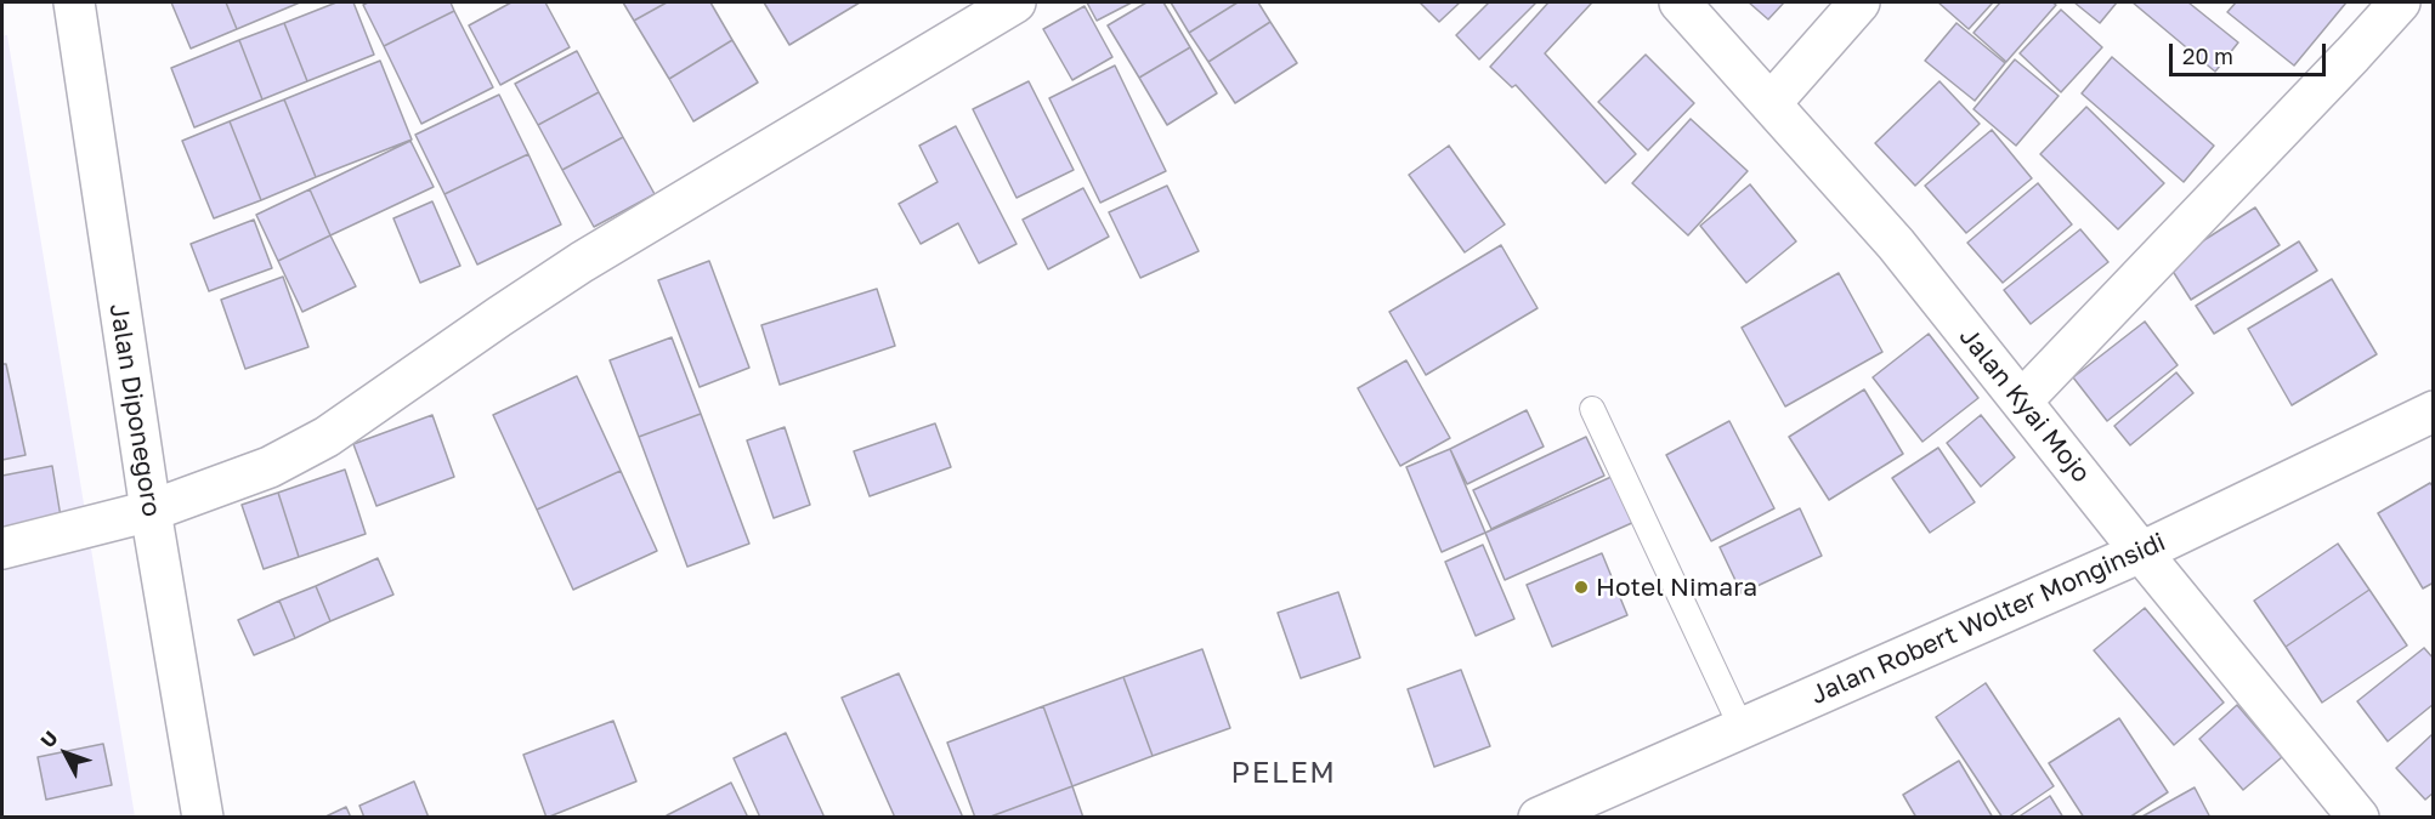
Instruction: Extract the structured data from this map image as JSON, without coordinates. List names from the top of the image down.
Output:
{
  "streets": {
    "street": ["Jalan Kyai Mojo", "Jalan Diponegoro", "Jalan Robert Wolter Monginsidi"]
  },
  "crossings": [
    ["Jalan Kyai Mojo", "Jalan Robert Wolter Monginsidi"]
  ],
  "districts": ["PELEM"],
  "places": ["Hotel Nimara"],
  "scale_bar": "20 m",
  "north": "top left"
}
